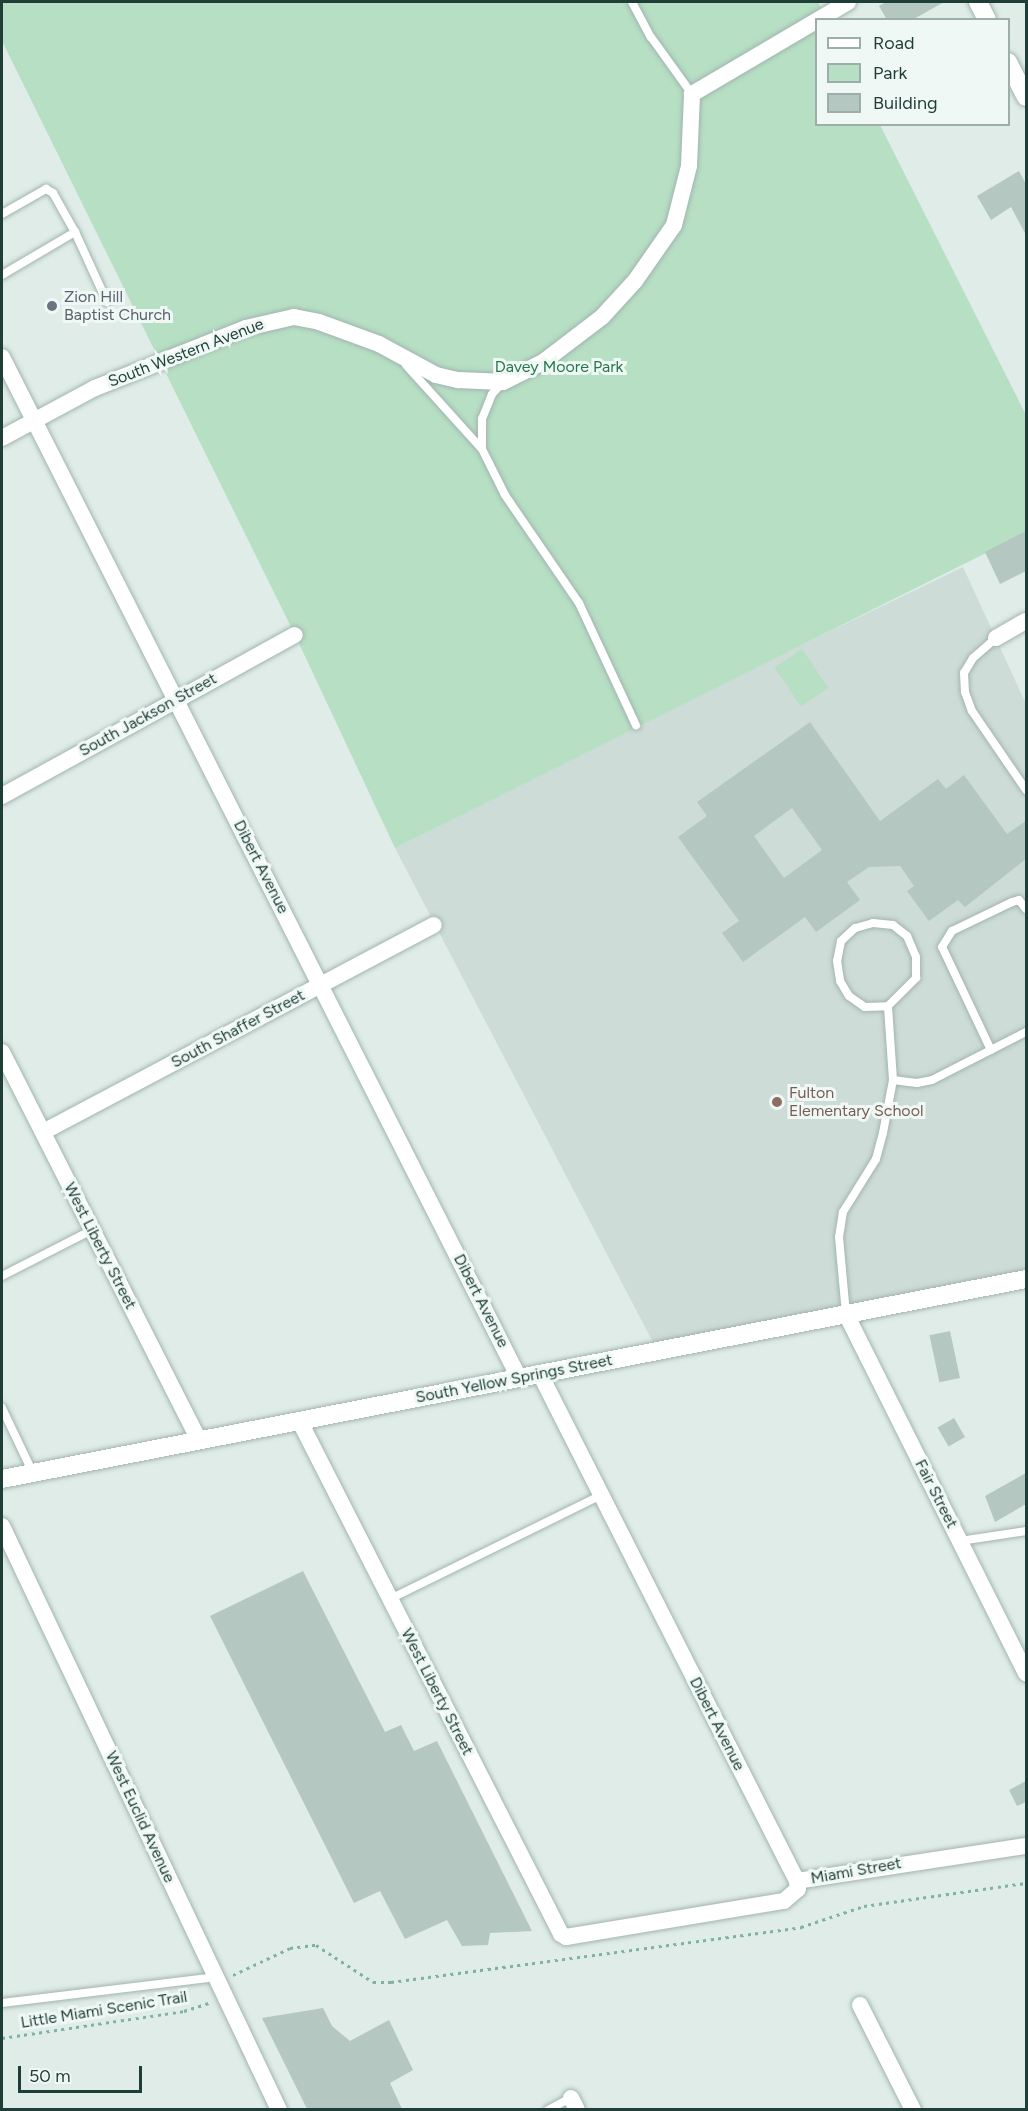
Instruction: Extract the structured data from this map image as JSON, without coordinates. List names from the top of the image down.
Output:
{
  "streets": {
    "main road": ["South Yellow Springs Street"],
    "street": [
      "South Western Avenue",
      "South Jackson Street",
      "Dibert Avenue",
      "South Shaffer Street",
      "West Liberty Street",
      "Fair Street",
      "West Euclid Avenue",
      "Miami Street"
    ],
    "path": ["Little Miami Scenic Trail"]
  },
  "crossings": [
    ["South Western Avenue", "Dibert Avenue"],
    ["South Jackson Street", "Dibert Avenue"],
    ["Dibert Avenue", "South Shaffer Street"],
    ["Dibert Avenue", "South Yellow Springs Street"],
    ["Dibert Avenue", "Miami Street"],
    ["South Shaffer Street", "West Liberty Street"],
    ["West Liberty Street", "South Yellow Springs Street"],
    ["West Liberty Street", "Miami Street"],
    ["South Yellow Springs Street", "Fair Street"]
  ],
  "parks": ["Davey Moore Park"],
  "places": ["Zion Hill Baptist Church", "Fulton Elementary School"],
  "legend": ["Road", "Park", "Building"],
  "scale_bar": "50 m"
}
